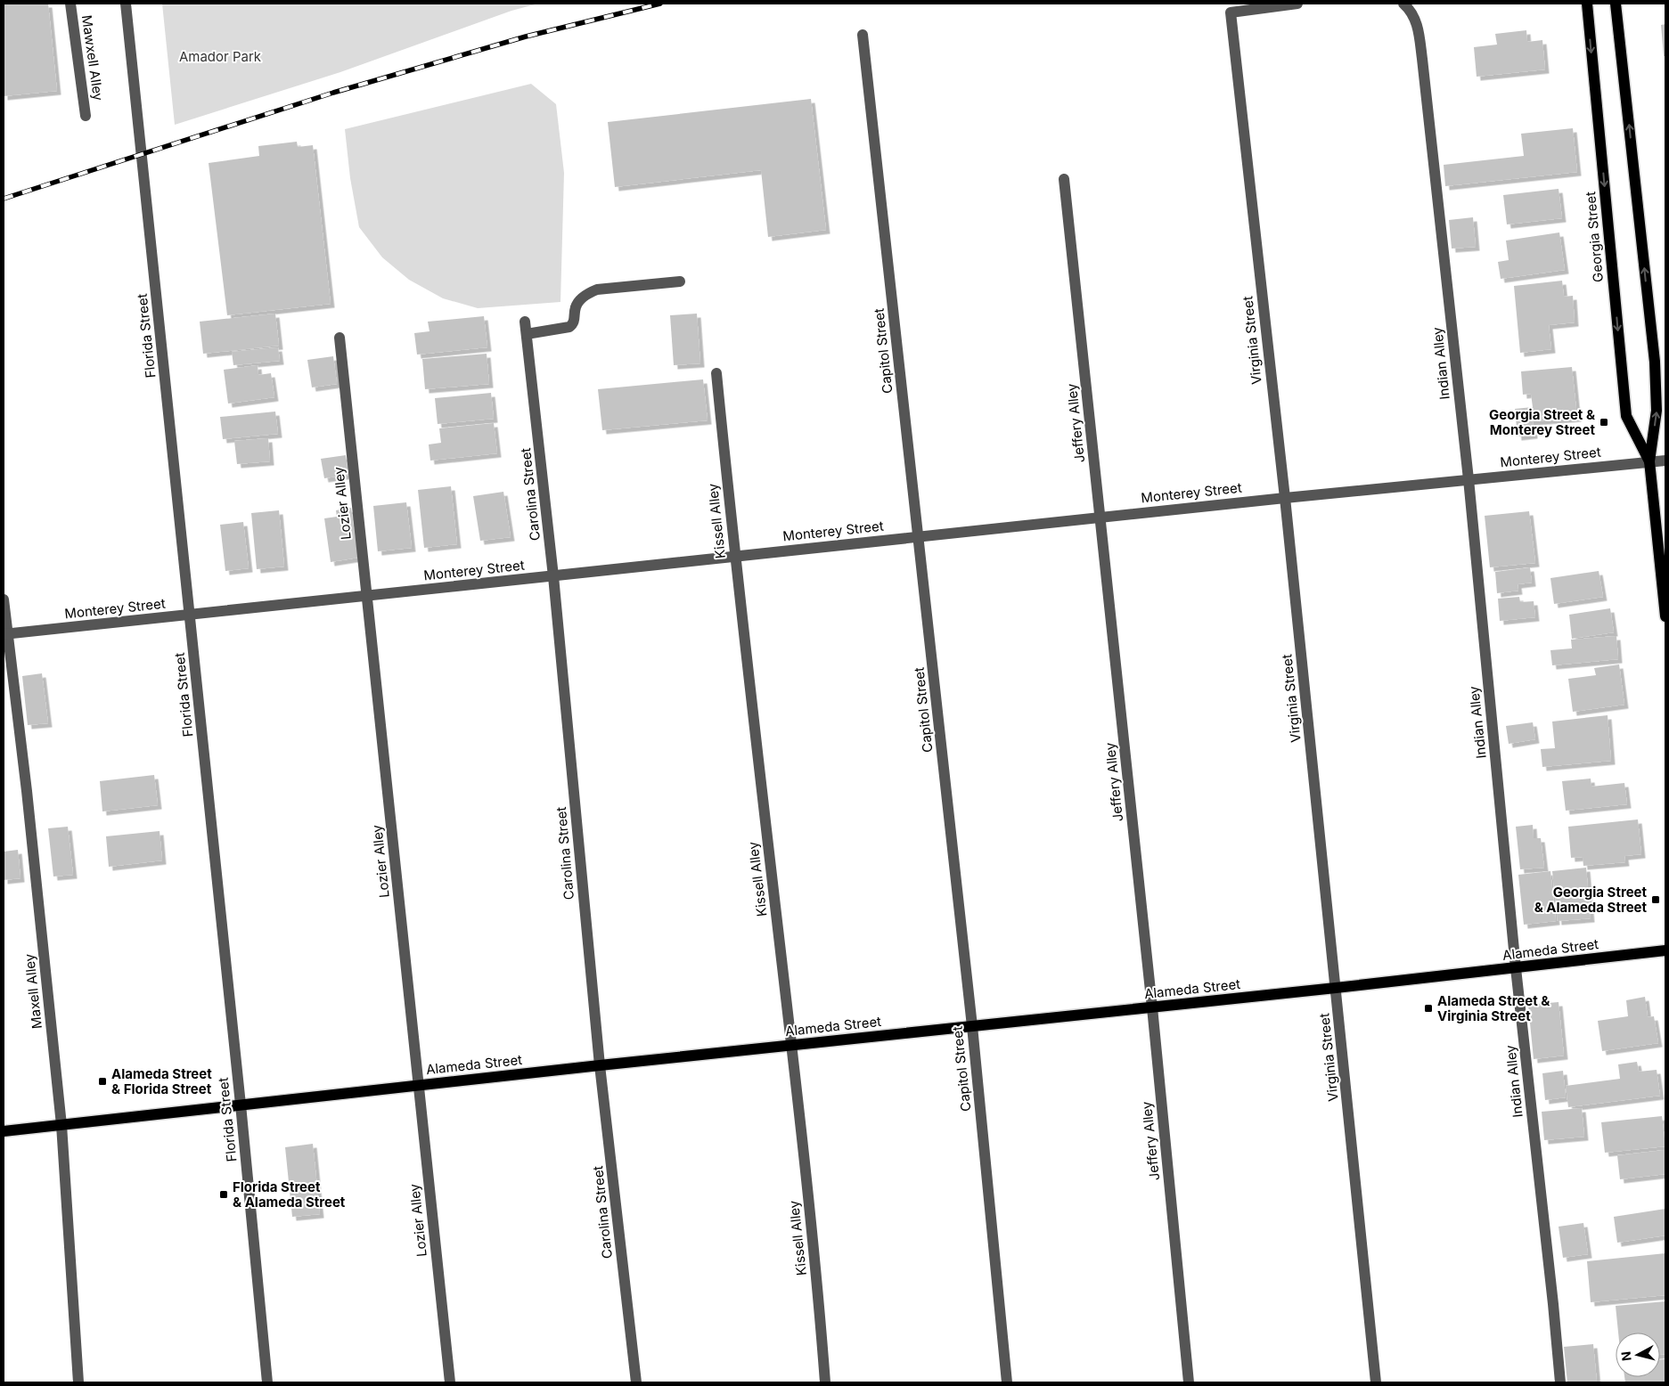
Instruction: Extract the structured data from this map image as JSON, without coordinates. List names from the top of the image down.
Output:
{
  "streets": {
    "main road": ["Georgia Street", "Alameda Street"],
    "street": [
      "Mawxell Alley",
      "Florida Street",
      "Virginia Street",
      "Capitol Street",
      "Indian Alley",
      "Jeffery Alley",
      "Monterey Street",
      "Carolina Street",
      "Lozier Alley",
      "Kissell Alley",
      "Maxell Alley"
    ]
  },
  "crossings": [
    ["Georgia Street", "Monterey Street"],
    ["Florida Street", "Monterey Street"],
    ["Florida Street", "Alameda Street"],
    ["Virginia Street", "Monterey Street"],
    ["Virginia Street", "Alameda Street"],
    ["Capitol Street", "Monterey Street"],
    ["Capitol Street", "Alameda Street"],
    ["Indian Alley", "Monterey Street"],
    ["Indian Alley", "Alameda Street"],
    ["Jeffery Alley", "Monterey Street"],
    ["Jeffery Alley", "Alameda Street"],
    ["Monterey Street", "Carolina Street"],
    ["Monterey Street", "Lozier Alley"],
    ["Monterey Street", "Kissell Alley"],
    ["Monterey Street", "Maxell Alley"],
    ["Carolina Street", "Alameda Street"],
    ["Lozier Alley", "Alameda Street"],
    ["Kissell Alley", "Alameda Street"],
    ["Alameda Street", "Maxell Alley"]
  ],
  "parks": ["Amador Park"],
  "places": {
    "transit": [
      "Georgia Street & Monterey Street",
      "Georgia Street & Alameda Street",
      "Alameda Street & Virginia Street",
      "Alameda Street & Florida Street",
      "Florida Street & Alameda Street"
    ]
  },
  "north": "left"
}
